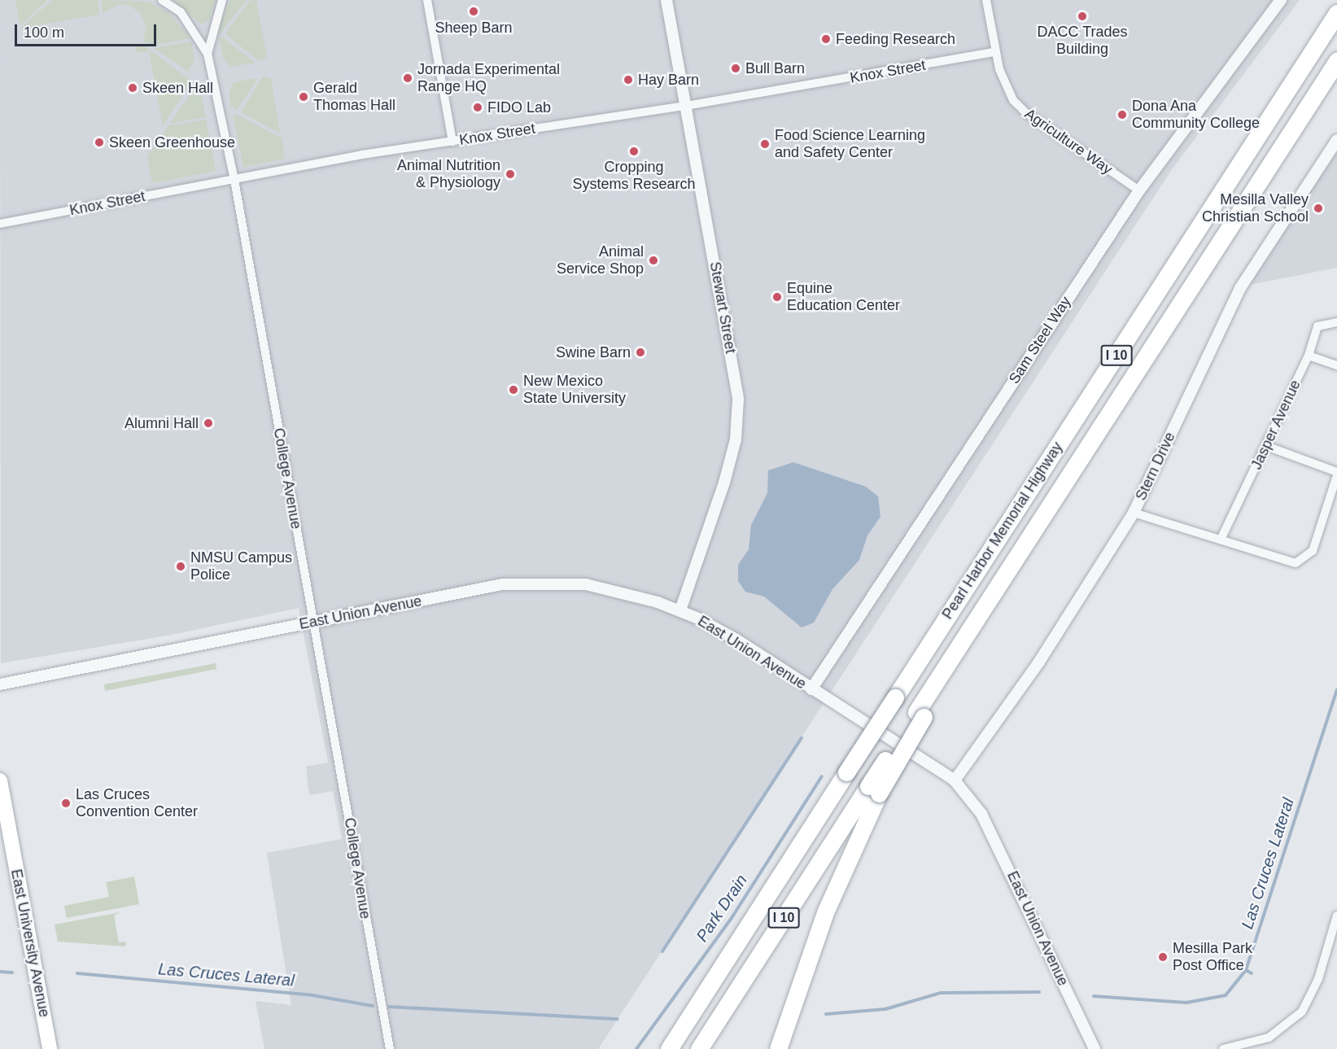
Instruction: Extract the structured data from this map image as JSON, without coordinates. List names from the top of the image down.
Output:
{
  "streets": {
    "highway": ["I 10", "Pearl Harbor Memorial Highway"],
    "main road": ["East University Avenue"],
    "street": [
      "Knox Street",
      "Agriculture Way",
      "Stewart Street",
      "Sam Steel Way",
      "Jasper Avenue",
      "Stern Drive",
      "College Avenue",
      "East Union Avenue"
    ]
  },
  "crossings": [
    ["Knox Street", "Agriculture Way"],
    ["Knox Street", "Stewart Street"],
    ["Knox Street", "College Avenue"],
    ["Agriculture Way", "Sam Steel Way"],
    ["Stewart Street", "East Union Avenue"],
    ["Sam Steel Way", "East Union Avenue"],
    ["Stern Drive", "East Union Avenue"],
    ["College Avenue", "East Union Avenue"]
  ],
  "water": ["Las Cruces Lateral", "Park Drain"],
  "places": [
    "Sheep Barn",
    "DACC Trades Building",
    "Feeding Research",
    "Bull Barn",
    "Jornada Experimental Range HQ",
    "Hay Barn",
    "Skeen Hall",
    "Gerald Thomas Hall",
    "FIDO Lab",
    "Dona Ana Community College",
    "Skeen Greenhouse",
    "Food Science Learning and Safety Center",
    "Cropping Systems Research",
    "Animal Nutrition & Physiology",
    "Mesilla Valley Christian School",
    "Animal Service Shop",
    "Equine Education Center",
    "Swine Barn",
    "New Mexico State University",
    "Alumni Hall",
    "NMSU Campus Police",
    "Las Cruces Convention Center",
    "Mesilla Park Post Office"
  ],
  "scale_bar": "100 m"
}
